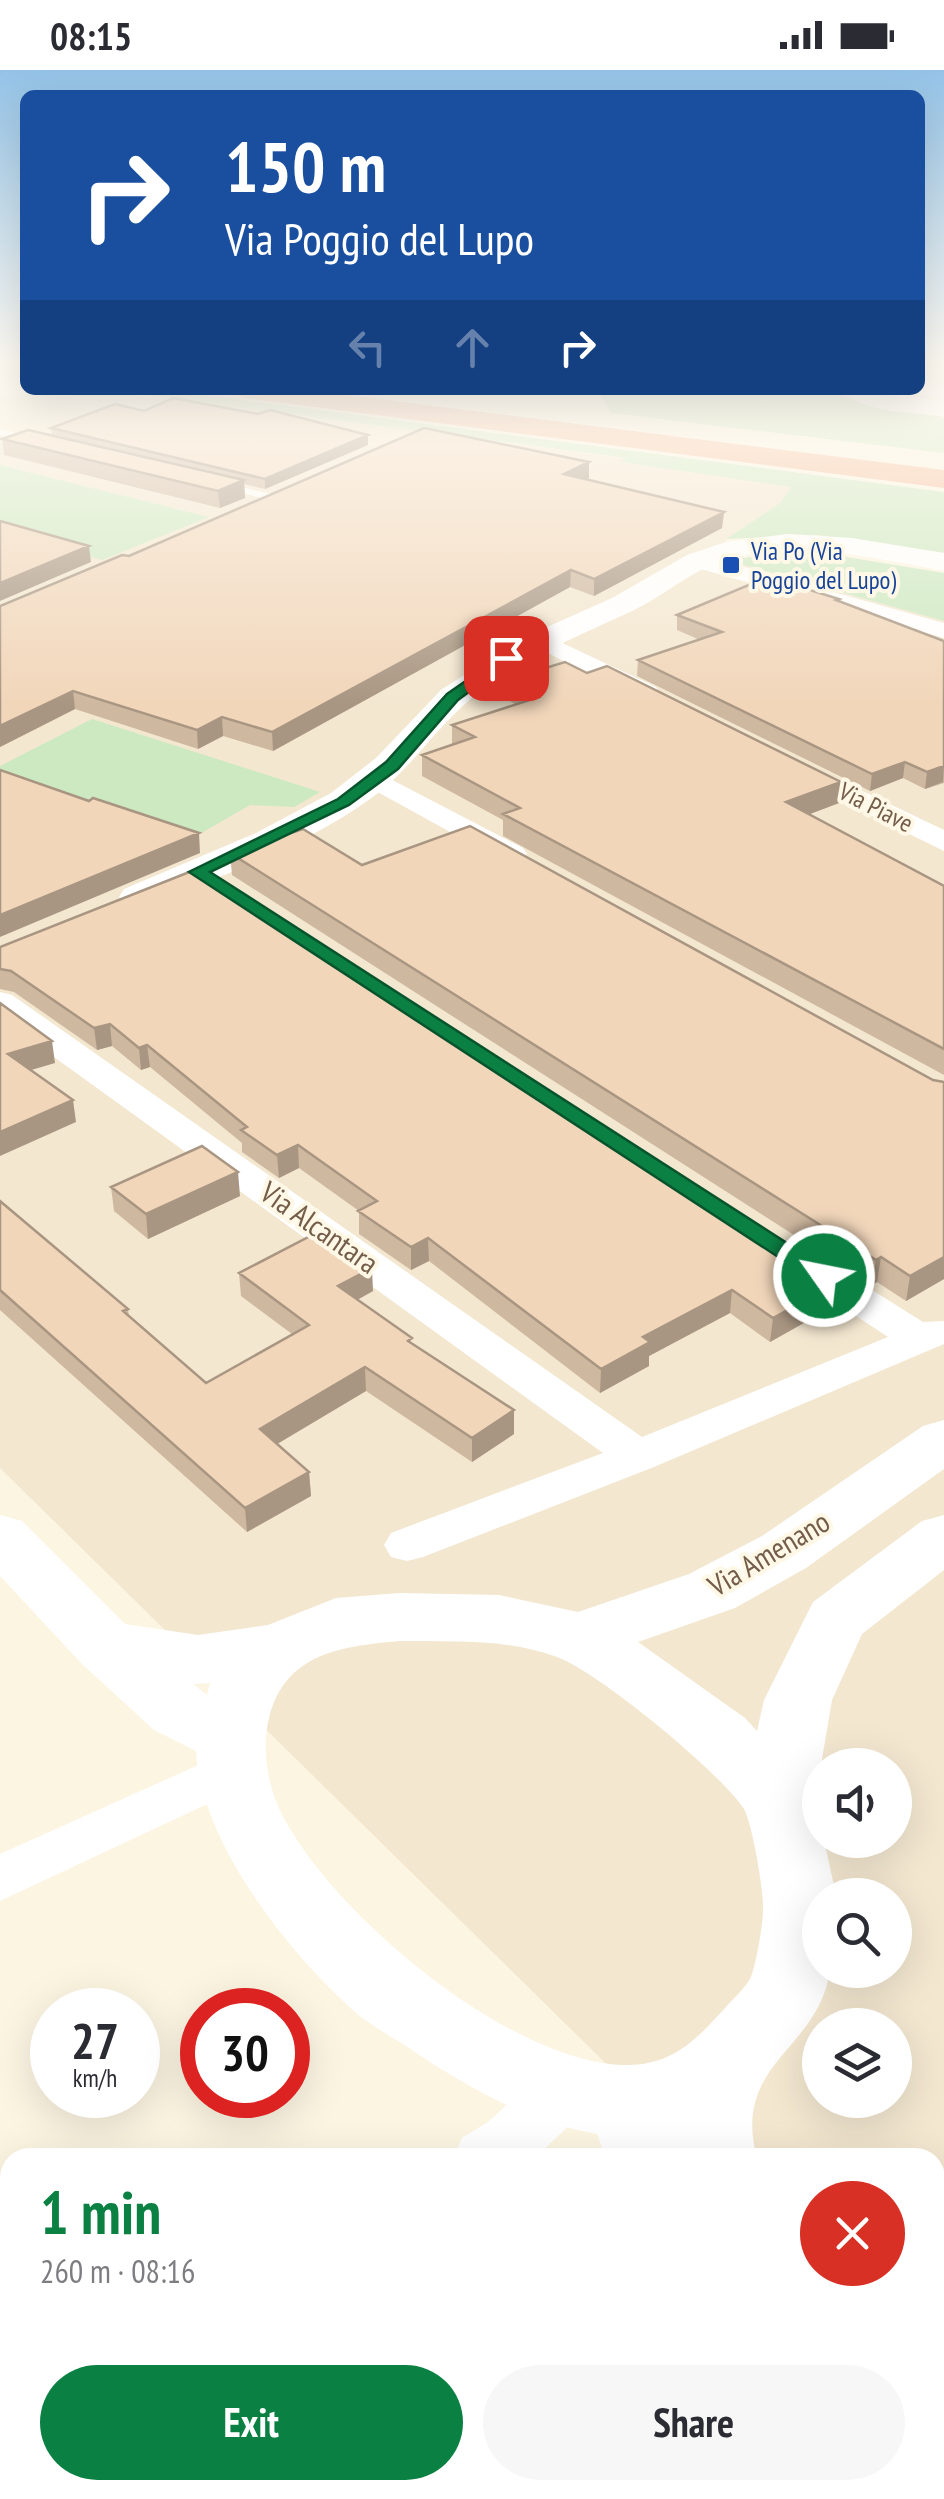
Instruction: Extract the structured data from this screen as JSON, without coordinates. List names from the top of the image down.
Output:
{
  "streets": {
    "main road": ["Via Amenano"],
    "street": ["Via Piave", "Via Alcantara"]
  },
  "places": {
    "transit": ["Via Po (Via Poggio del Lupo)"]
  },
  "page": {
    "status": "08:15",
    "turn": ["150 m", "Via Poggio del Lupo"],
    "speed": "27 km/h",
    "limit": "30",
    "heading": ["1 min", "260 m · 08:16"],
    "buttons": ["Exit", "Share"]
  }
}
